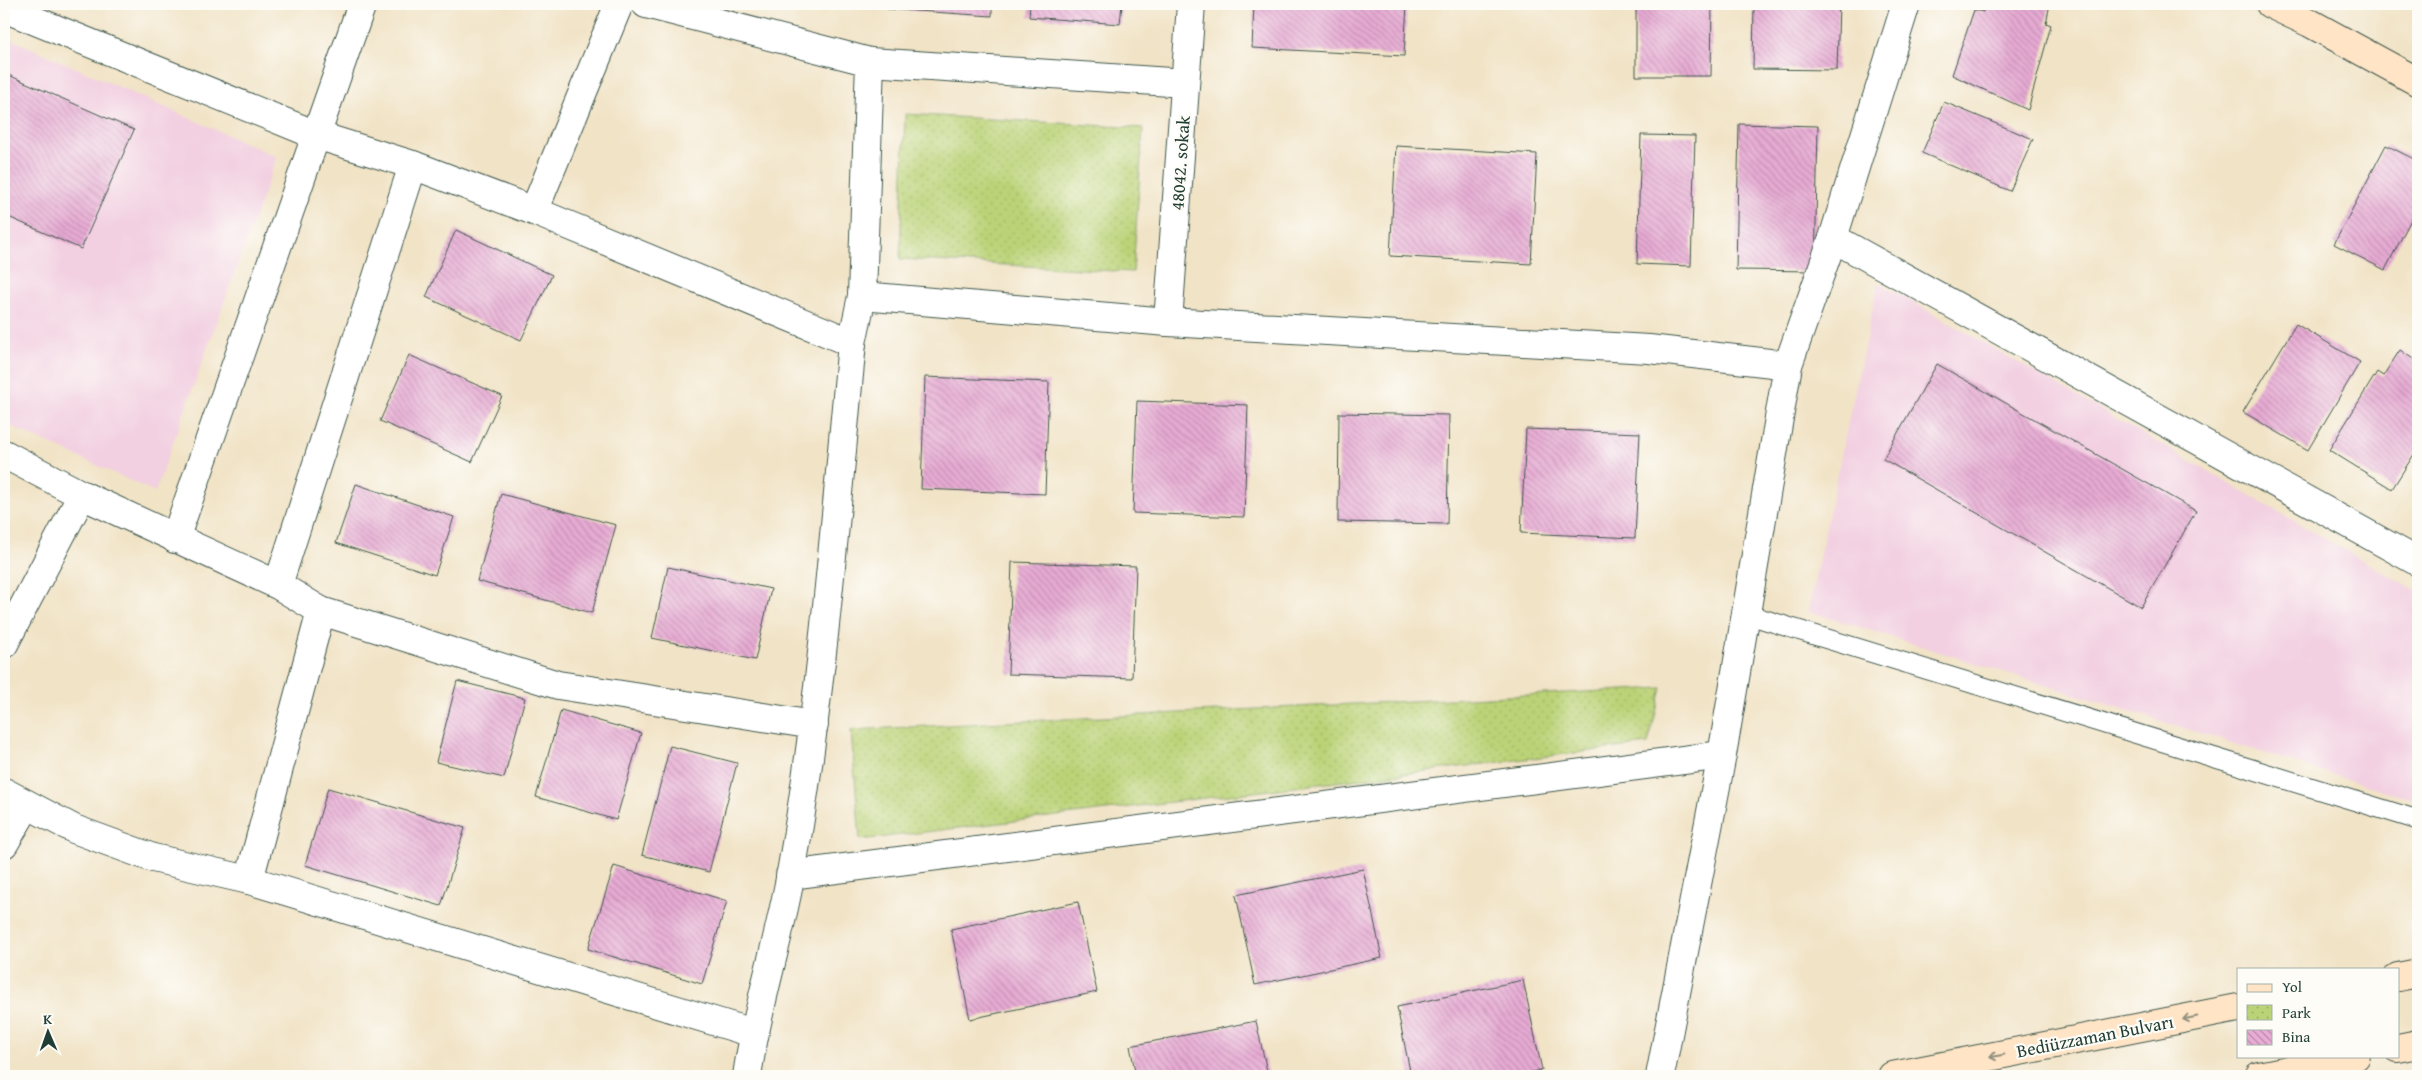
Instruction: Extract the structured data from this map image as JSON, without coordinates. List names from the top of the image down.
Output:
{
  "streets": {
    "street": ["48042. sokak", "Bediüzzaman Bulvarı"]
  },
  "one_way": ["Bediüzzaman Bulvarı"],
  "legend": ["Yol", "Park", "Bina"],
  "north": "top"
}
